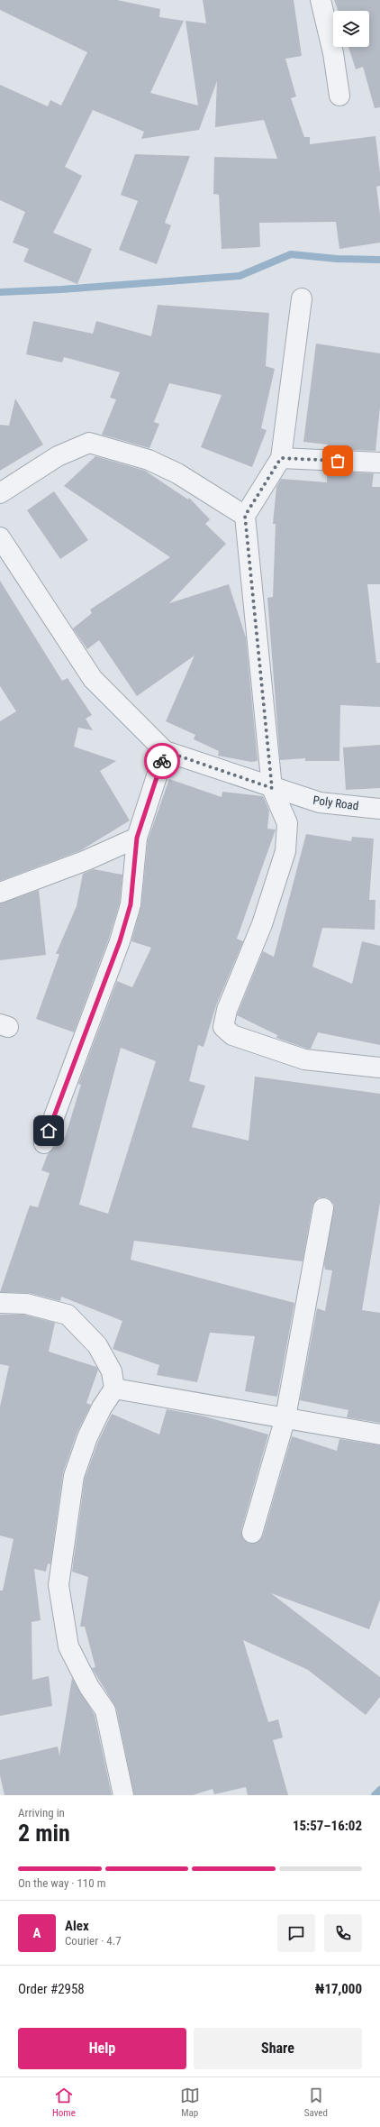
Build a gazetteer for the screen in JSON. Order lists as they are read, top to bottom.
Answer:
{
  "streets": {
    "street": ["Poly Road"]
  },
  "page": {
    "heading": ["2 min", "Arriving in", "15:57–16:02"],
    "panel": [
      "Alex",
      "Courier · 4.7",
      "Order #2958",
      "₦17,000"
    ],
    "bar": "On the way · 110 m",
    "round": "A",
    "buttons": ["Help", "Share"],
    "tabs": ["Home", "Map", "Saved"]
  }
}
